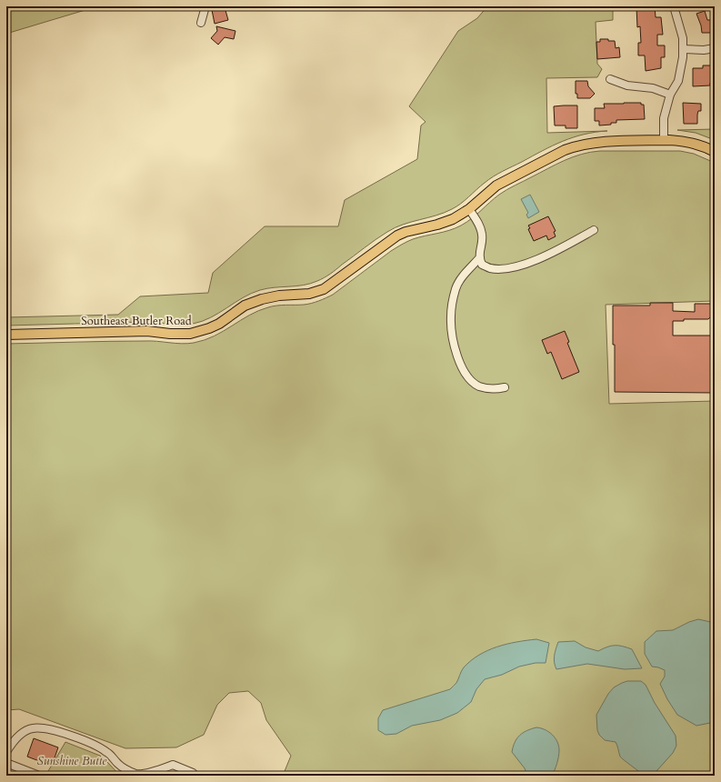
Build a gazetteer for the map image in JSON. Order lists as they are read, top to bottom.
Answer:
{
  "streets": {
    "main road": ["Southeast Butler Road"]
  },
  "parks": ["Sunshine Butte"]
}
